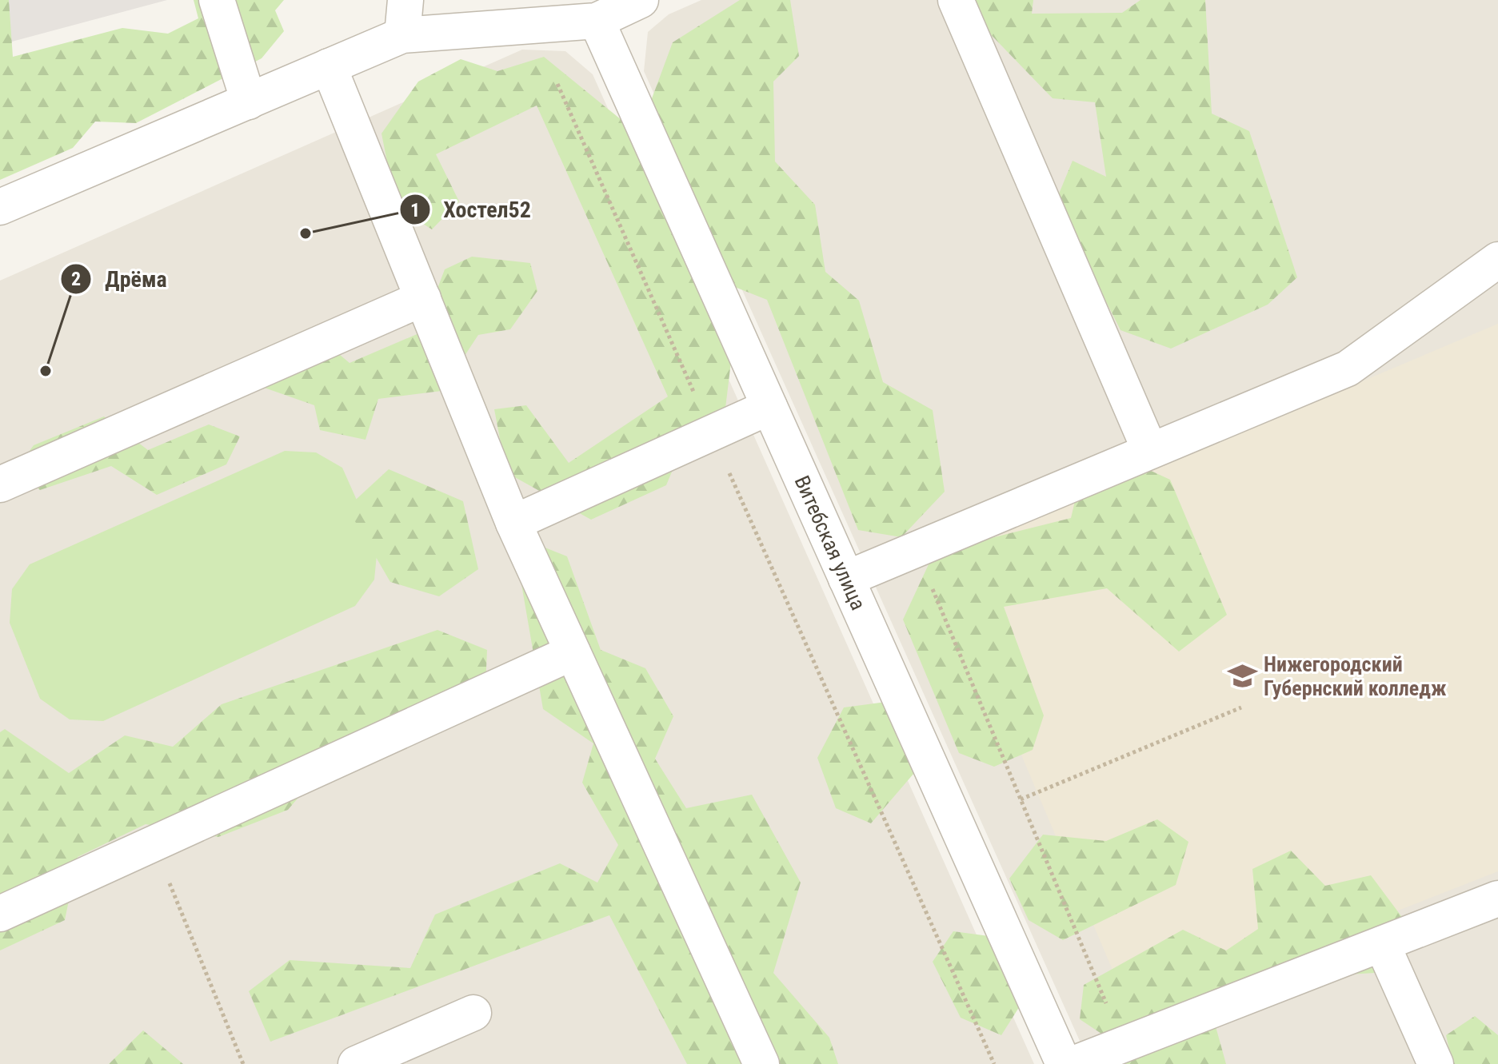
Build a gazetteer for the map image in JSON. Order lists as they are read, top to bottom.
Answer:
{
  "streets": {
    "street": ["Витебская улица"]
  },
  "places": {
    "other": ["Хостел52", "Дрёма"],
    "school or university": ["Нижегородский Губернский колледж"]
  }
}
